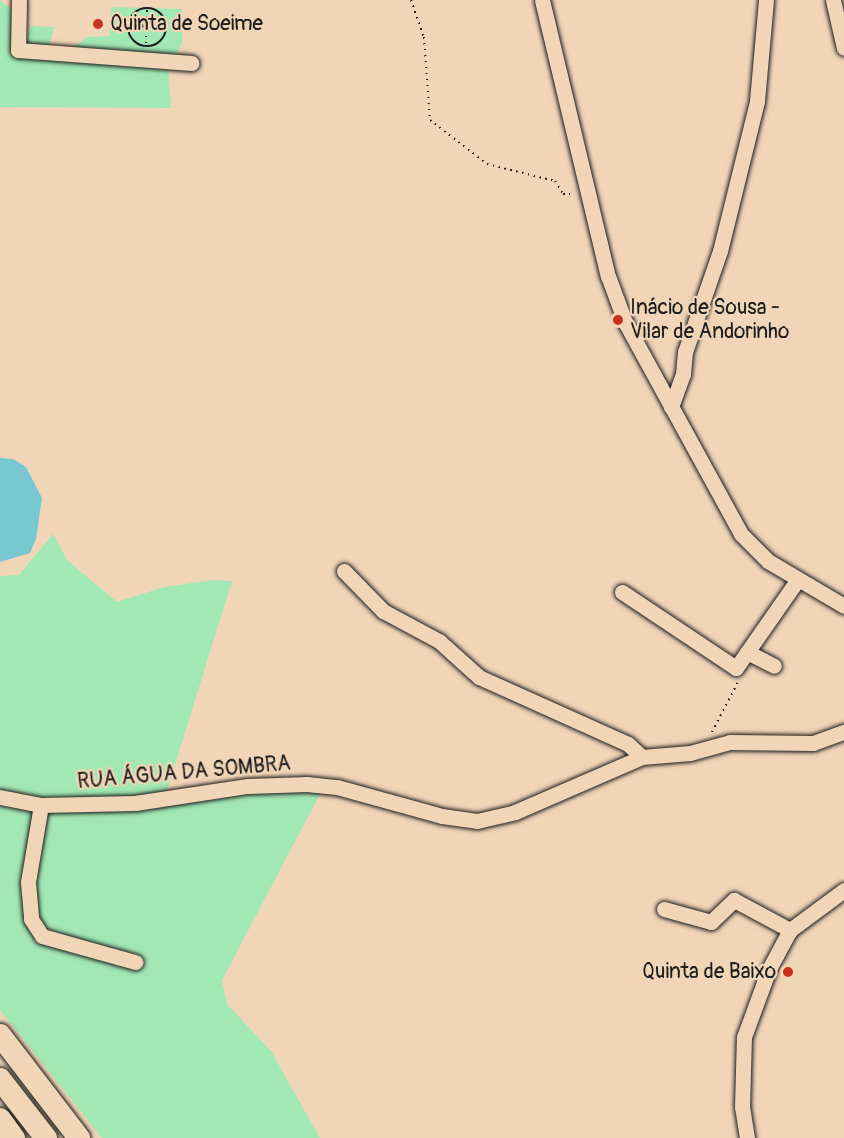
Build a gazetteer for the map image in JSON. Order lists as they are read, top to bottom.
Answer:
{
  "streets": {
    "street": ["RUA ÁGUA DA SOMBRA"]
  },
  "places": ["Quinta de Soeime", "Inácio de Sousa - Vilar de Andorinho", "Quinta de Baixo"]
}
